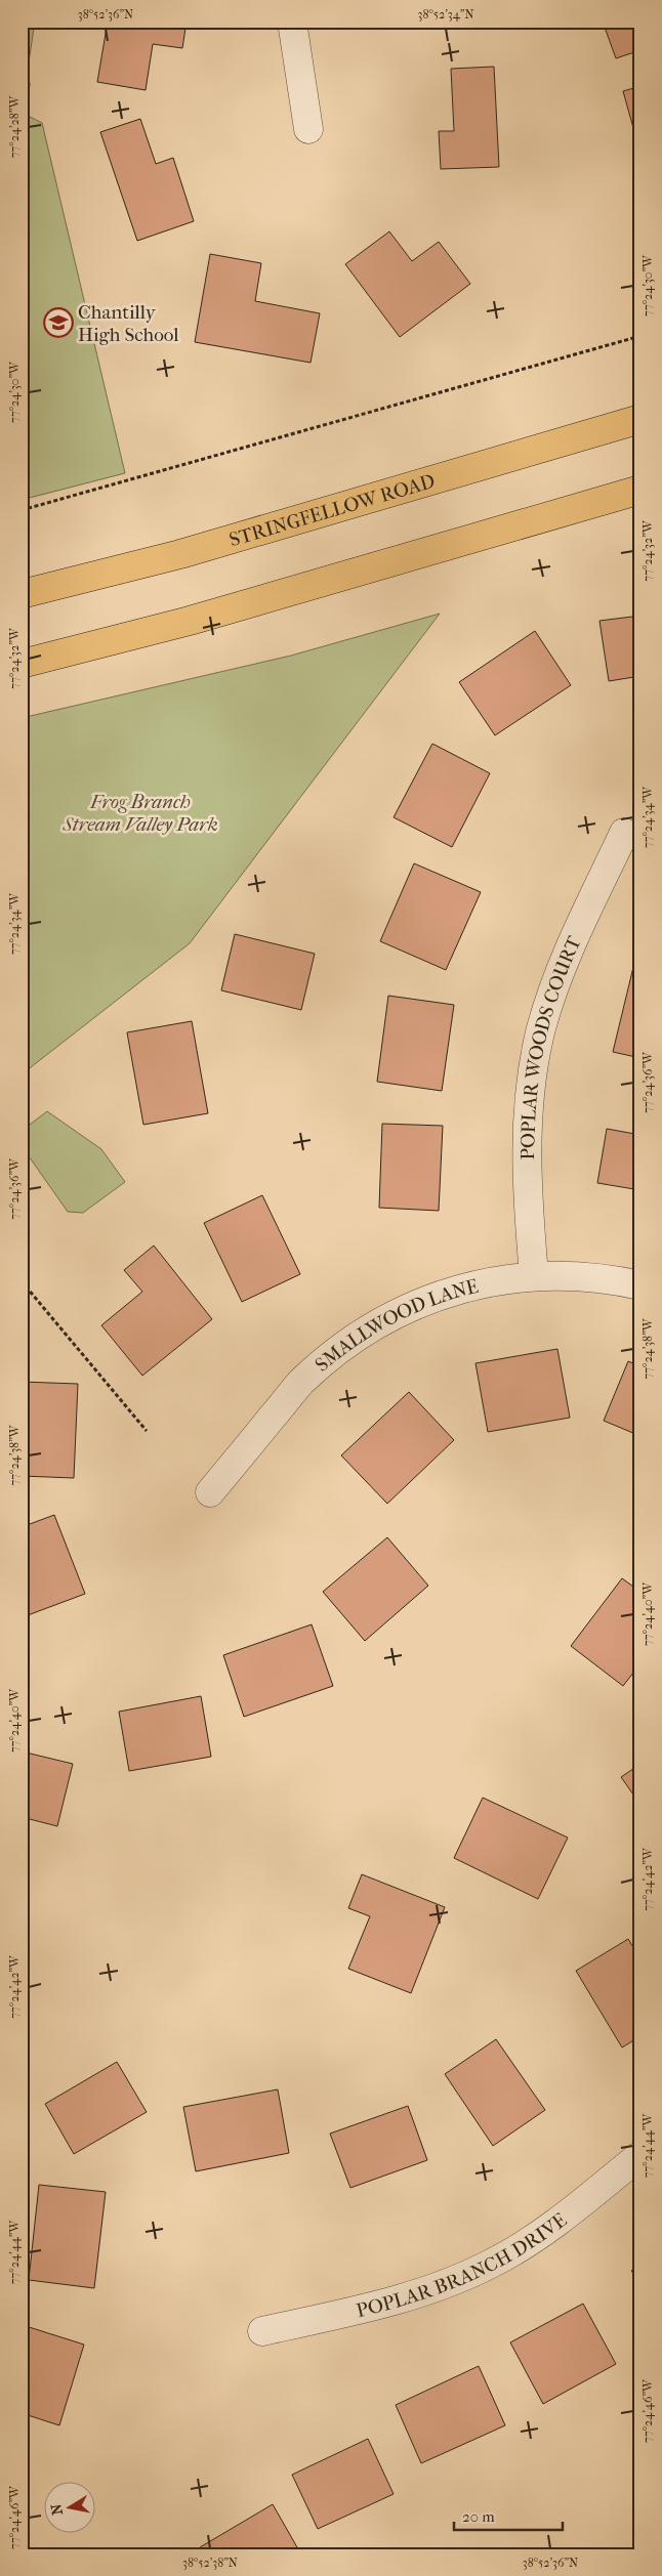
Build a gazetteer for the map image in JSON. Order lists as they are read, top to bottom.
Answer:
{
  "streets": {
    "main road": ["STRINGFELLOW ROAD"],
    "street": ["POPLAR WOODS COURT", "SMALLWOOD LANE", "POPLAR BRANCH DRIVE"]
  },
  "crossings": [
    ["POPLAR WOODS COURT", "SMALLWOOD LANE"]
  ],
  "parks": ["Frog Branch Stream Valley Park"],
  "places": {
    "school or university": ["Chantilly High School"]
  },
  "scale_bar": "20 m",
  "north": "left",
  "coordinates": [
    "38°52'36\"N",
    "38°52'34\"N",
    "77°24'28\"W",
    "77°24'30\"W",
    "77°24'32\"W",
    "77°24'34\"W",
    "77°24'36\"W",
    "77°24'38\"W",
    "77°24'40\"W",
    "77°24'42\"W",
    "77°24'44\"W",
    "77°24'46\"W",
    "38°52'38\"N"
  ]
}
